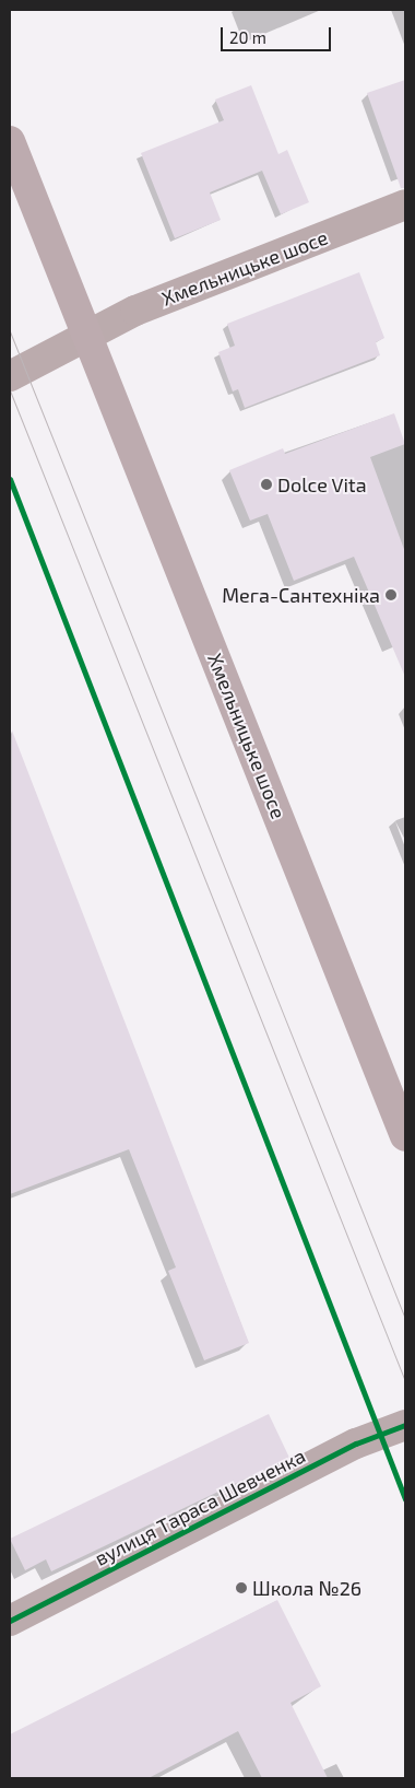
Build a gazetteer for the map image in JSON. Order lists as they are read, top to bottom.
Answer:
{
  "streets": {
    "main road": ["Хмельницьке шосе"],
    "street": ["вулиця Тараса Шевченка"]
  },
  "places": ["Dolce Vita", "Мега-Сантехніка", "Школа №26"],
  "scale_bar": "20 m"
}
